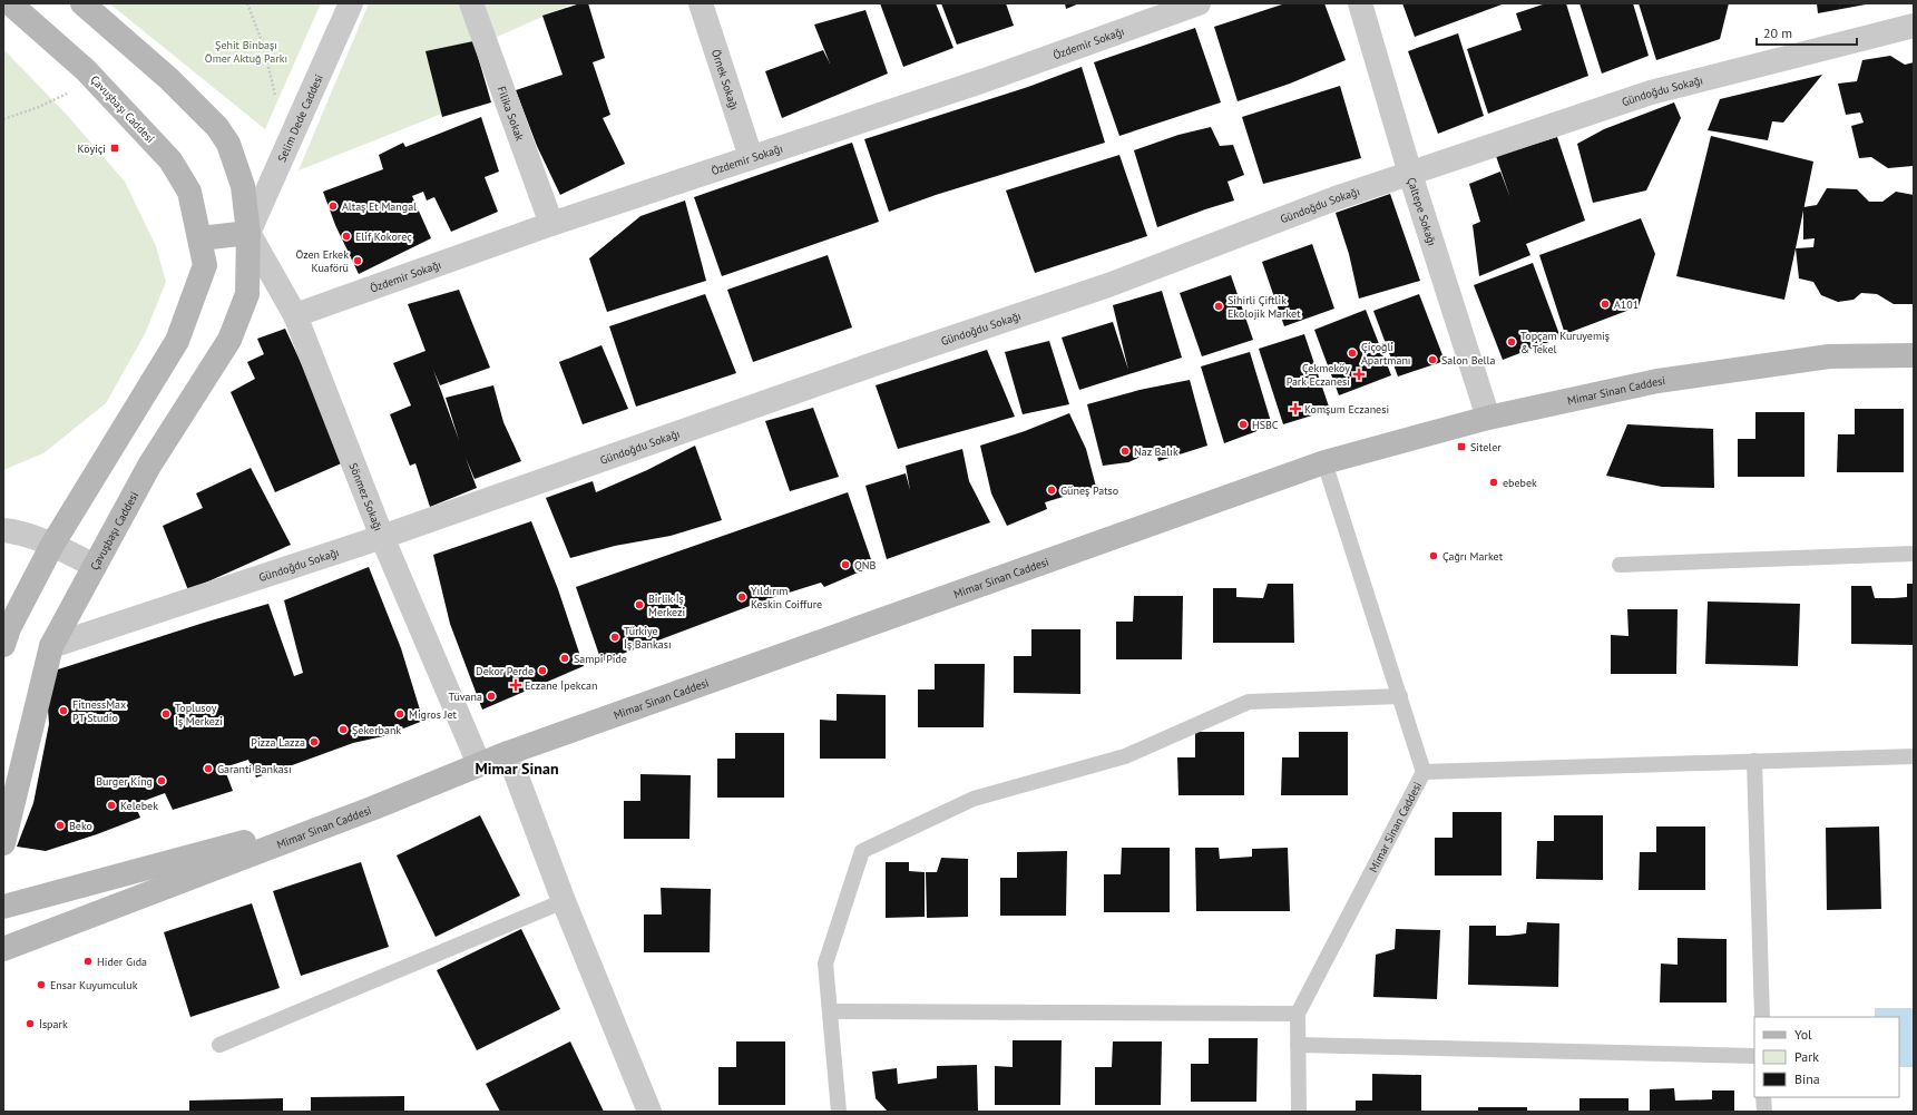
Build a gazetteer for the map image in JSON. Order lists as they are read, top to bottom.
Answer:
{
  "streets": {
    "main road": ["Çavuşbaşı Caddesi", "Mimar Sinan Caddesi"],
    "street": [
      "Özdemir Sokağı",
      "Örnek Sokağı",
      "Gündoğdu Sokağı",
      "Filika Sokak",
      "Selim Dede Caddesi",
      "Çaltepe Sokağı",
      "Sönmez Sokağı"
    ]
  },
  "crossings": [
    ["Özdemir Sokağı", "Örnek Sokağı"],
    ["Özdemir Sokağı", "Filika Sokak"],
    ["Özdemir Sokağı", "Sönmez Sokağı"],
    ["Gündoğdu Sokağı", "Çavuşbaşı Caddesi"],
    ["Gündoğdu Sokağı", "Çaltepe Sokağı"],
    ["Gündoğdu Sokağı", "Sönmez Sokağı"],
    ["Çavuşbaşı Caddesi", "Selim Dede Caddesi"],
    ["Çavuşbaşı Caddesi", "Sönmez Sokağı"],
    ["Selim Dede Caddesi", "Sönmez Sokağı"],
    ["Çaltepe Sokağı", "Mimar Sinan Caddesi"],
    ["Mimar Sinan Caddesi", "Sönmez Sokağı"]
  ],
  "districts": ["Mimar Sinan"],
  "parks": ["Şehit Binbaşı Ömer Aktuğ Parkı"],
  "places": {
    "transit": ["Köyiçi", "Siteler"],
    "other": [
      "Altaş Et Mangal",
      "Elif Kokoreç",
      "Özen Erkek Kuaförü",
      "A101",
      "Sihirli Çiftlik Ekolojik Market",
      "Topçam Kuruyemiş & Tekel",
      "Çiçoğli Apartmanı",
      "Salon Bella",
      "HSBC",
      "Naz Balık",
      "ebebek",
      "Güneş Patso",
      "Çağrı Market",
      "QNB",
      "Yıldırım Keskin Coiffure",
      "Birlik İş Merkezi",
      "Türkiye İş Bankası",
      "Sampi Pide",
      "Dekor Perde",
      "Tüvana",
      "FitnessMax PT Studio",
      "Toplusoy İş Merkezi",
      "Migros Jet",
      "Şekerbank",
      "Pizza Lazza",
      "Garanti Bankası",
      "Burger King",
      "Kelebek",
      "Beko",
      "Hider Gıda",
      "Ensar Kuyumculuk",
      "İspark"
    ],
    "health": ["Çekmeköy Park Eczanesi", "Komşum Eczanesi", "Eczane İpekcan"]
  },
  "legend": ["Yol", "Park", "Bina"],
  "scale_bar": "20 m"
}
